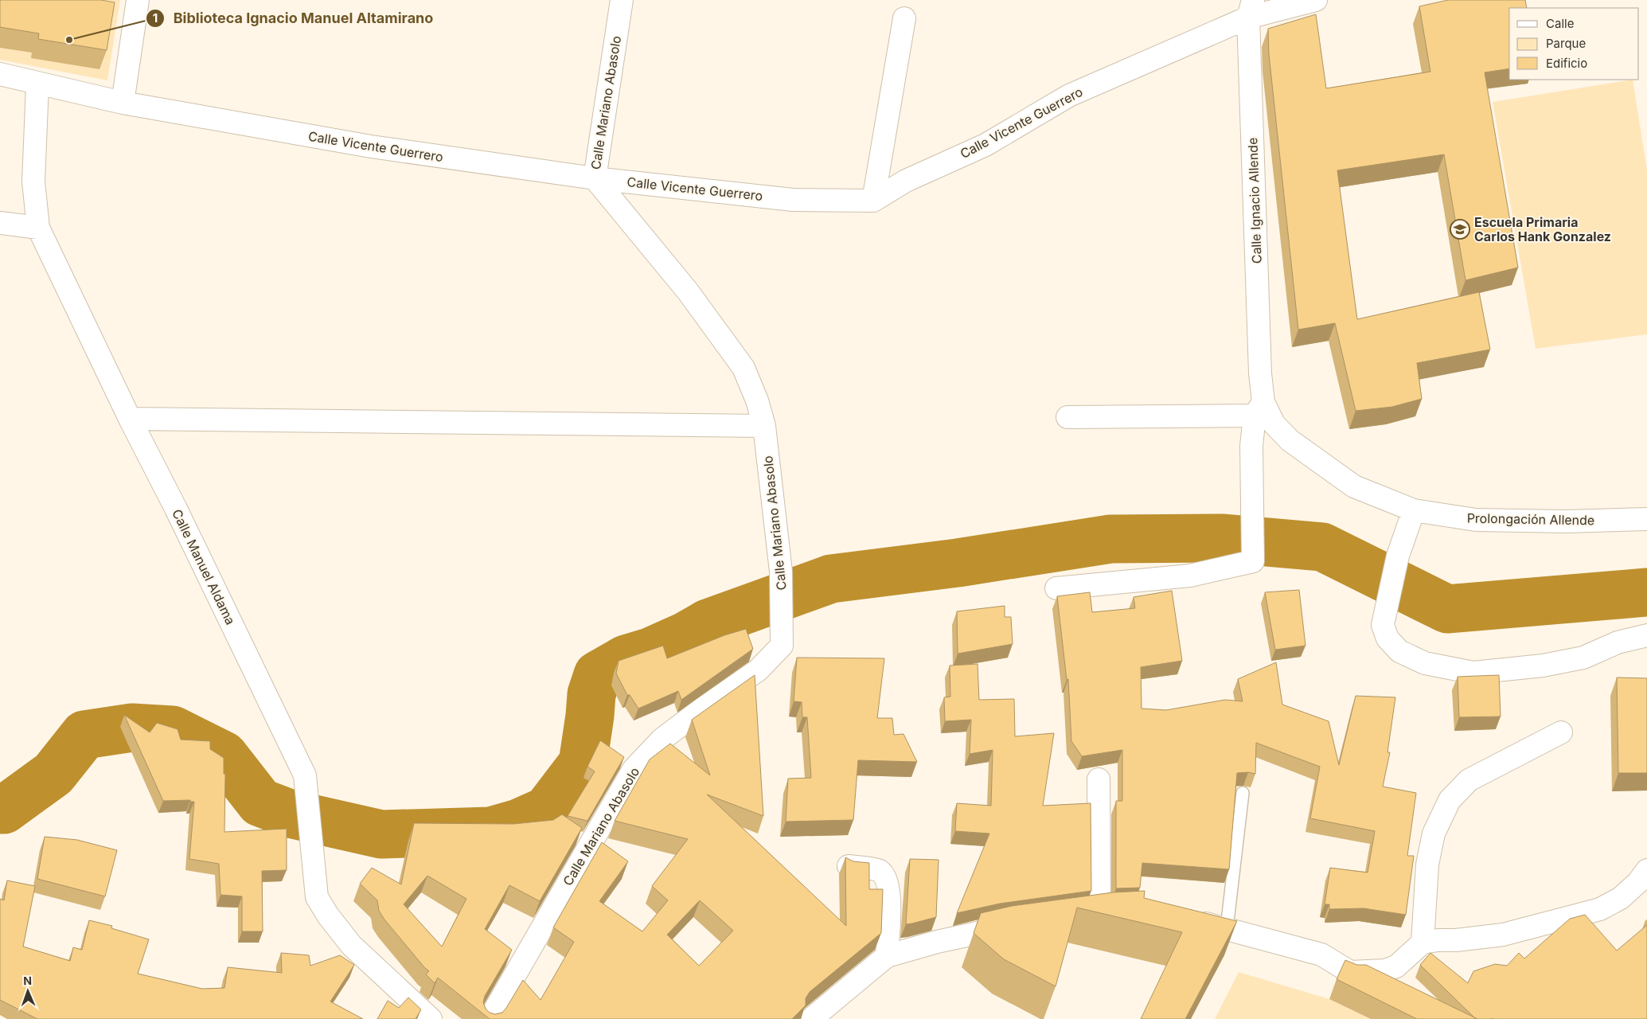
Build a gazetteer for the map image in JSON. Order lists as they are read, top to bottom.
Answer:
{
  "streets": {
    "street": [
      "Calle Mariano Abasolo",
      "Calle Vicente Guerrero",
      "Calle Ignacio Allende",
      "Prolongación Allende",
      "Calle Manuel Aldama"
    ]
  },
  "crossings": [
    ["Calle Mariano Abasolo", "Calle Vicente Guerrero"],
    ["Calle Vicente Guerrero", "Calle Ignacio Allende"],
    ["Calle Vicente Guerrero", "Calle Manuel Aldama"],
    ["Calle Ignacio Allende", "Prolongación Allende"]
  ],
  "places": {
    "other": ["Biblioteca Ignacio Manuel Altamirano"],
    "school or university": ["Escuela Primaria Carlos Hank Gonzalez"]
  },
  "legend": ["Calle", "Parque", "Edificio"],
  "north": "top"
}
